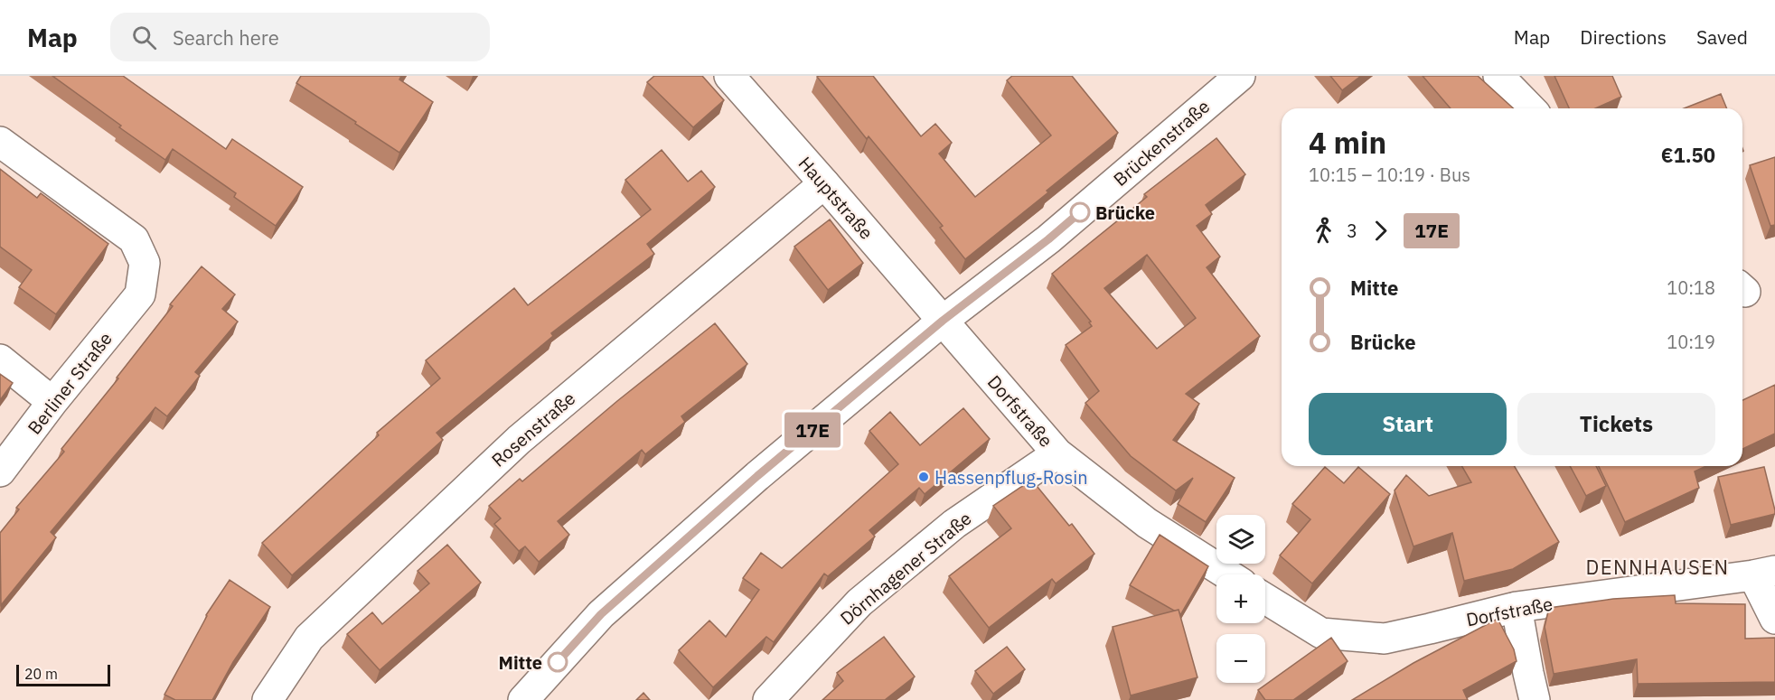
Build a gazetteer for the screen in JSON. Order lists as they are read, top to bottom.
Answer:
{
  "streets": {
    "street": [
      "Brückenstraße",
      "Hauptstraße",
      "Berliner Straße",
      "Dorfstraße",
      "Rosenstraße",
      "Dörnhagener Straße"
    ]
  },
  "crossings": [
    ["Brückenstraße", "Hauptstraße"],
    ["Brückenstraße", "Dorfstraße"],
    ["Hauptstraße", "Dorfstraße"],
    ["Hauptstraße", "Rosenstraße"],
    ["Dorfstraße", "Dörnhagener Straße"]
  ],
  "districts": ["DENNHAUSEN"],
  "places": ["Brücke", "Hassenpflug-Rosin", "Mitte"],
  "lines": ["bus line 17E"],
  "scale_bar": "20 m",
  "page": {
    "header": "Map",
    "search": "Search here",
    "nav": ["Map", "Directions", "Saved"],
    "on_map": "17E",
    "heading": ["4 min", "10:15 – 10:19 · Bus", "€1.50"],
    "legs": ["3", "17E"],
    "list": [
      {
        "name": "Mitte",
        "value": "10:18"
      },
      {
        "name": "Brücke",
        "value": "10:19"
      }
    ],
    "buttons": ["Start", "Tickets"],
    "map_buttons": ["+", "−"],
    "scale": "20 m"
  }
}
